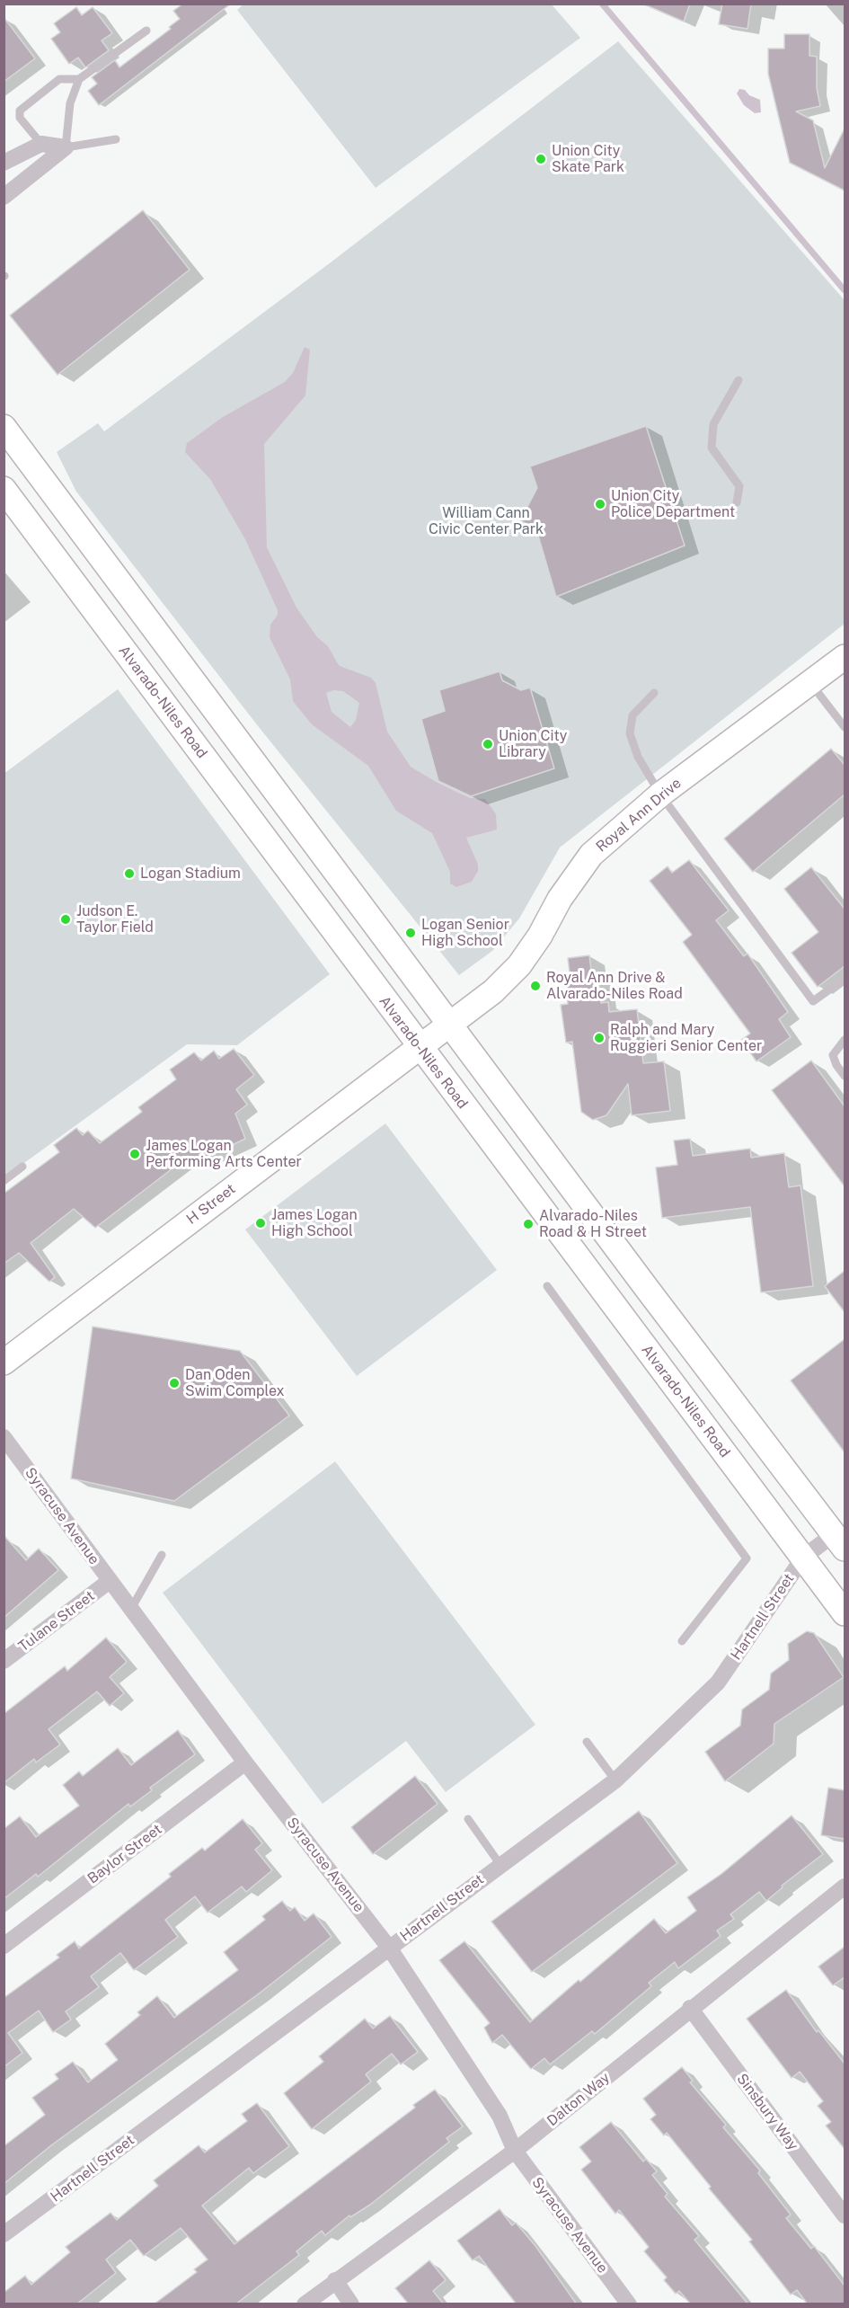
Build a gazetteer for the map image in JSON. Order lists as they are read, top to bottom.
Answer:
{
  "streets": {
    "main road": ["Alvarado-Niles Road", "Royal Ann Drive", "H Street"],
    "street": [
      "Syracuse Avenue",
      "Hartnell Street",
      "Tulane Street",
      "Baylor Street",
      "Dalton Way",
      "Sinsbury Way"
    ]
  },
  "crossings": [
    ["Alvarado-Niles Road", "Royal Ann Drive"],
    ["Alvarado-Niles Road", "H Street"],
    ["Alvarado-Niles Road", "Hartnell Street"],
    ["Royal Ann Drive", "H Street"],
    ["Syracuse Avenue", "Hartnell Street"],
    ["Syracuse Avenue", "Tulane Street"],
    ["Syracuse Avenue", "Baylor Street"],
    ["Syracuse Avenue", "Dalton Way"],
    ["Dalton Way", "Sinsbury Way"]
  ],
  "parks": ["William Cann Civic Center Park"],
  "places": [
    "Union City Skate Park",
    "Union City Police Department",
    "Union City Library",
    "Logan Stadium",
    "Judson E. Taylor Field",
    "Logan Senior High School",
    "Royal Ann Drive & Alvarado-Niles Road",
    "Ralph and Mary Ruggieri Senior Center",
    "James Logan Performing Arts Center",
    "James Logan High School",
    "Alvarado-Niles Road & H Street",
    "Dan Oden Swim Complex"
  ]
}
